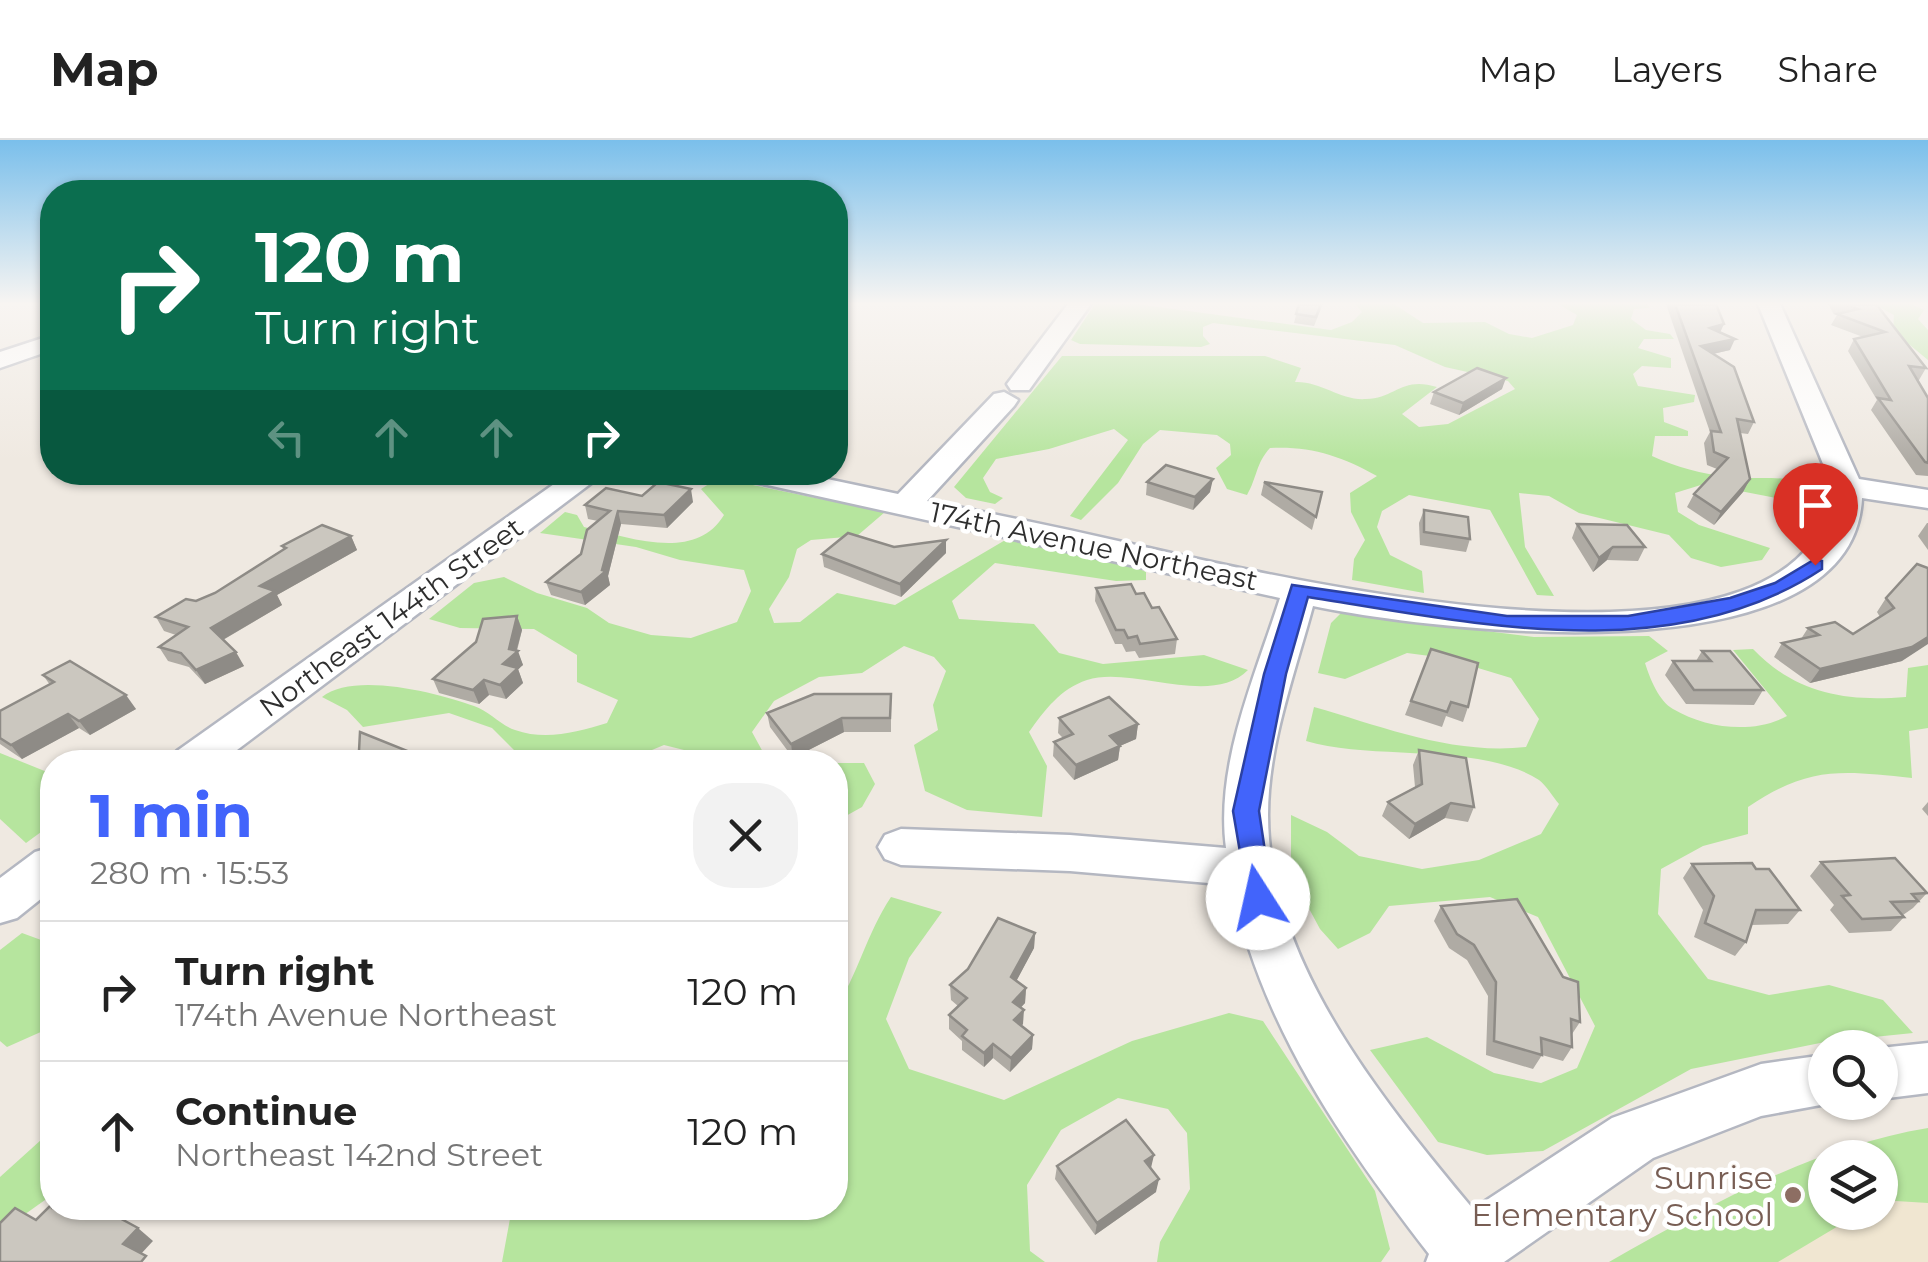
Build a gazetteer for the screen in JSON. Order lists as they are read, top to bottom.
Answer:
{
  "streets": {
    "street": ["174th Avenue Northeast", "Northeast 144th Street"]
  },
  "places": ["Sunrise Elementary School"],
  "page": {
    "header": "Map",
    "nav": ["Map", "Layers", "Share"],
    "turn": ["120 m", "Turn right"],
    "heading": ["1 min", "280 m · 15:53"],
    "list": [
      {
        "name": "Turn right",
        "note": "174th Avenue Northeast",
        "value": "120 m"
      },
      {
        "name": "Continue",
        "note": "Northeast 142nd Street",
        "value": "120 m"
      }
    ]
  }
}
